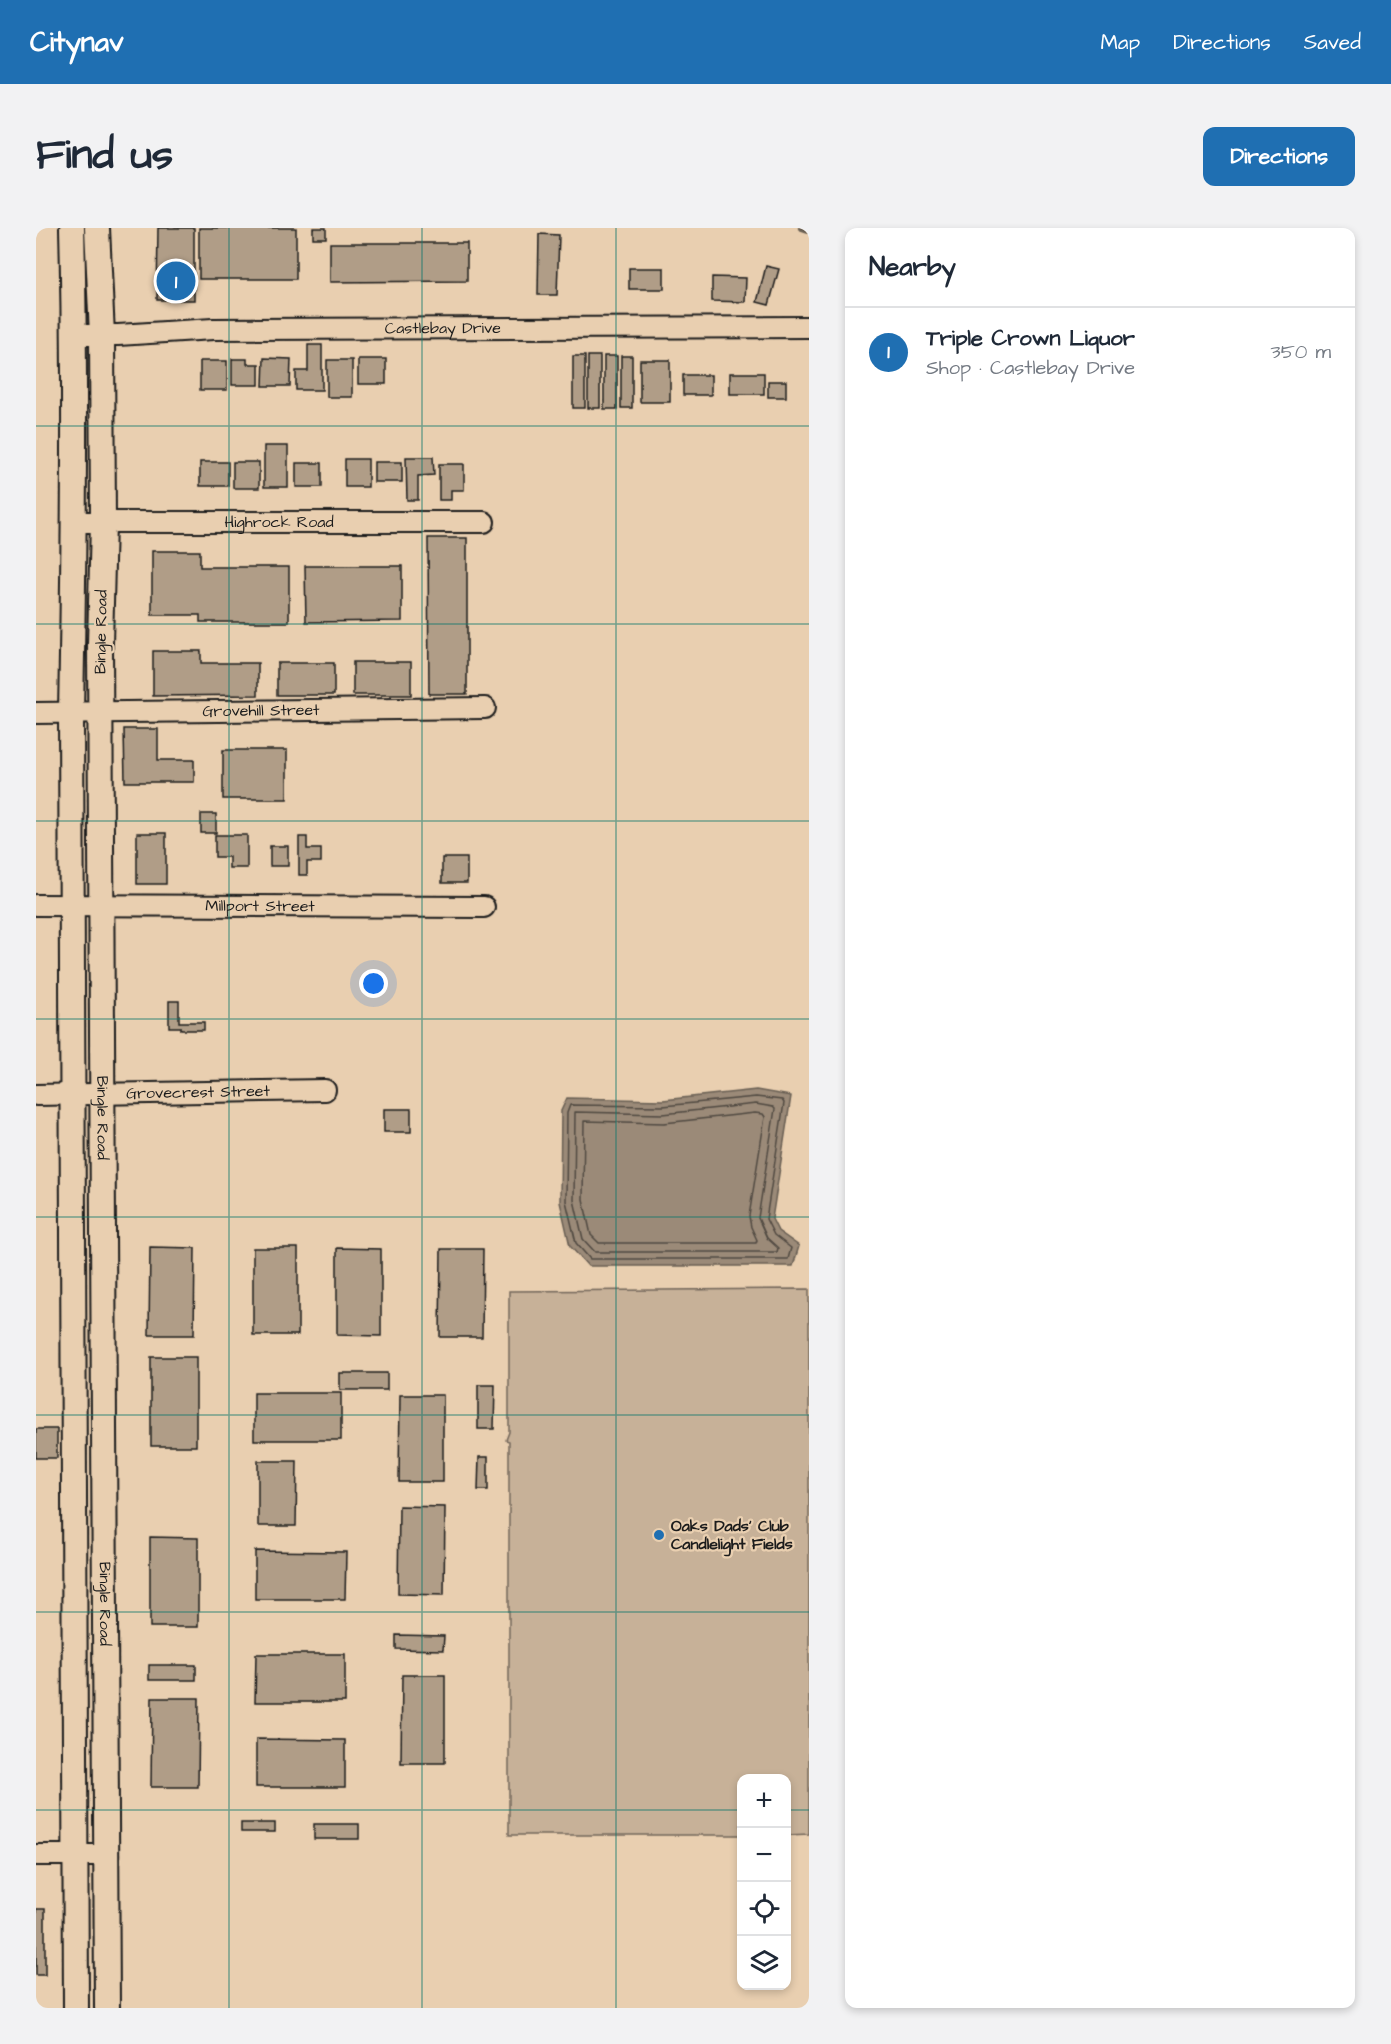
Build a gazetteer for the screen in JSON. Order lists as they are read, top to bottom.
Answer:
{
  "streets": {
    "main road": ["Bingle Road"],
    "street": [
      "Castlebay Drive",
      "Highrock Road",
      "Grovehill Street",
      "Millport Street",
      "Grovecrest Street"
    ]
  },
  "crossings": [
    ["Castlebay Drive", "Bingle Road"],
    ["Highrock Road", "Bingle Road"],
    ["Bingle Road", "Grovehill Street"],
    ["Bingle Road", "Millport Street"],
    ["Bingle Road", "Grovecrest Street"]
  ],
  "places": ["Oaks Dads' Club Candlelight Fields"],
  "page": {
    "header": "Citynav",
    "nav": ["Map", "Directions", "Saved"],
    "title": "Find us",
    "buttons": "Directions",
    "heading": "Nearby",
    "pins": "1",
    "list": [
      {
        "mark": "1",
        "name": "Triple Crown Liquor",
        "note": "Shop · Castlebay Drive",
        "value": "350 m"
      }
    ],
    "map_buttons": ["+", "−"]
  }
}
